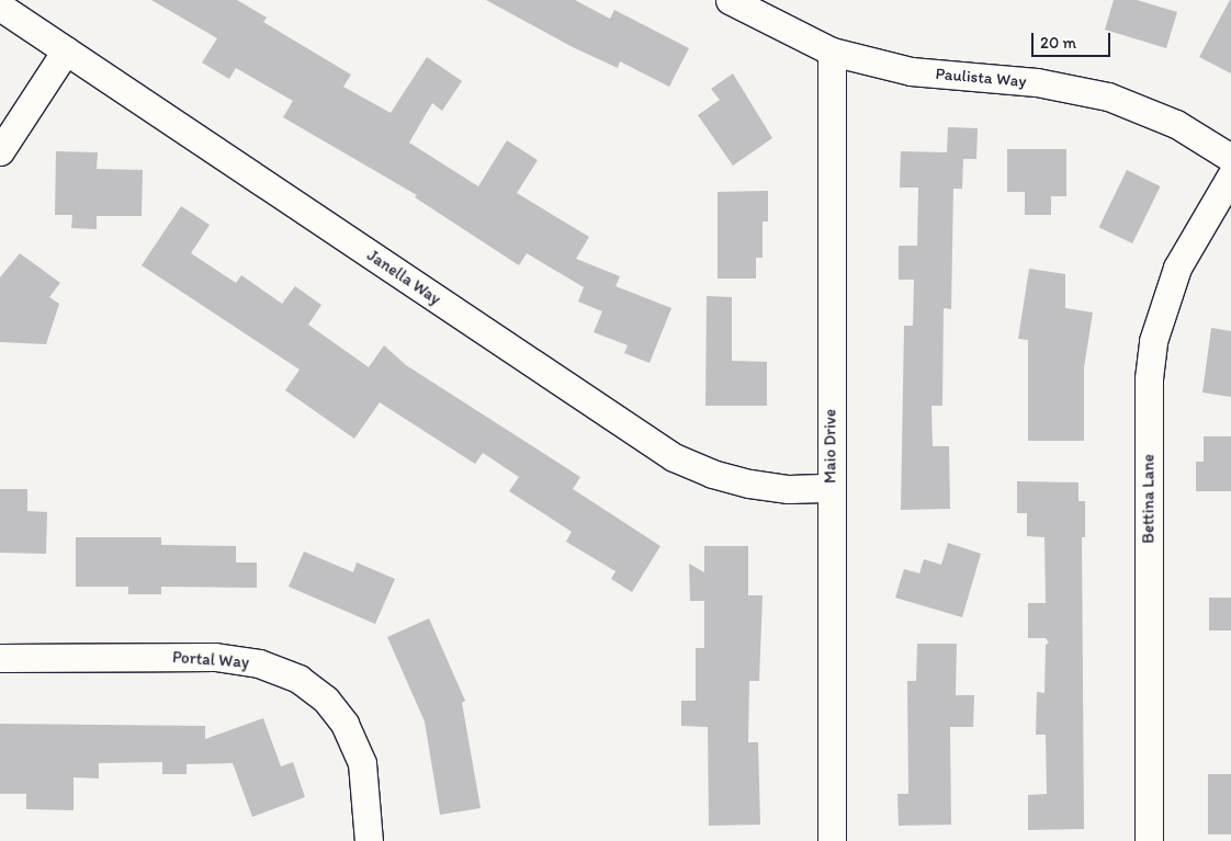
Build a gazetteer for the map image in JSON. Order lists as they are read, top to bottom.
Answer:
{
  "streets": {
    "street": [
      "Paulista Way",
      "Janella Way",
      "Maio Drive",
      "Bettina Lane",
      "Portal Way"
    ]
  },
  "crossings": [
    ["Paulista Way", "Maio Drive"],
    ["Janella Way", "Maio Drive"]
  ],
  "scale_bar": "20 m"
}
